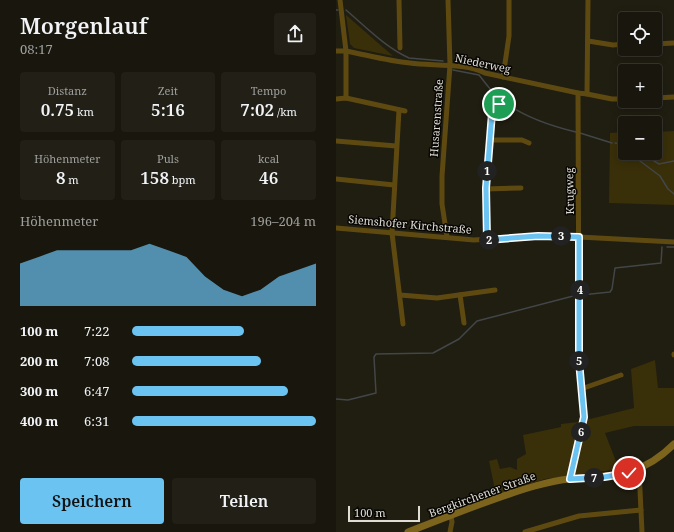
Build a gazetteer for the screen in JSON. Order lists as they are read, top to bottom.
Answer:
{
  "streets": {
    "street": [
      "Niederweg",
      "Husarenstraße",
      "Krugweg",
      "Siemshofer Kirchstraße",
      "Bergkirchener Straße"
    ]
  },
  "crossings": [
    ["Niederweg", "Husarenstraße"],
    ["Niederweg", "Krugweg"],
    ["Husarenstraße", "Siemshofer Kirchstraße"],
    ["Krugweg", "Siemshofer Kirchstraße"],
    ["Krugweg", "Bergkirchener Straße"]
  ],
  "scale_bar": "100 m",
  "page": {
    "heading": ["Morgenlauf", "08:17"],
    "map_buttons": ["+", "−"],
    "stats": [
      ["Distanz", "0.75 km"],
      ["Zeit", "5:16"],
      ["Tempo", "7:02 /km"],
      ["Höhenmeter", "8 m"],
      ["Puls", "158 bpm"],
      ["kcal", "46"]
    ],
    "pins": [
      "1",
      "3",
      "2",
      "4",
      "5",
      "6",
      "7"
    ],
    "chart": ["Höhenmeter", "196–204 m"],
    "list": [
      {
        "name": "100 m",
        "note": "7:22"
      },
      {
        "name": "200 m",
        "note": "7:08"
      },
      {
        "name": "300 m",
        "note": "6:47"
      },
      {
        "name": "400 m",
        "note": "6:31"
      }
    ],
    "buttons": ["Speichern", "Teilen"],
    "scale": "100 m"
  }
}
